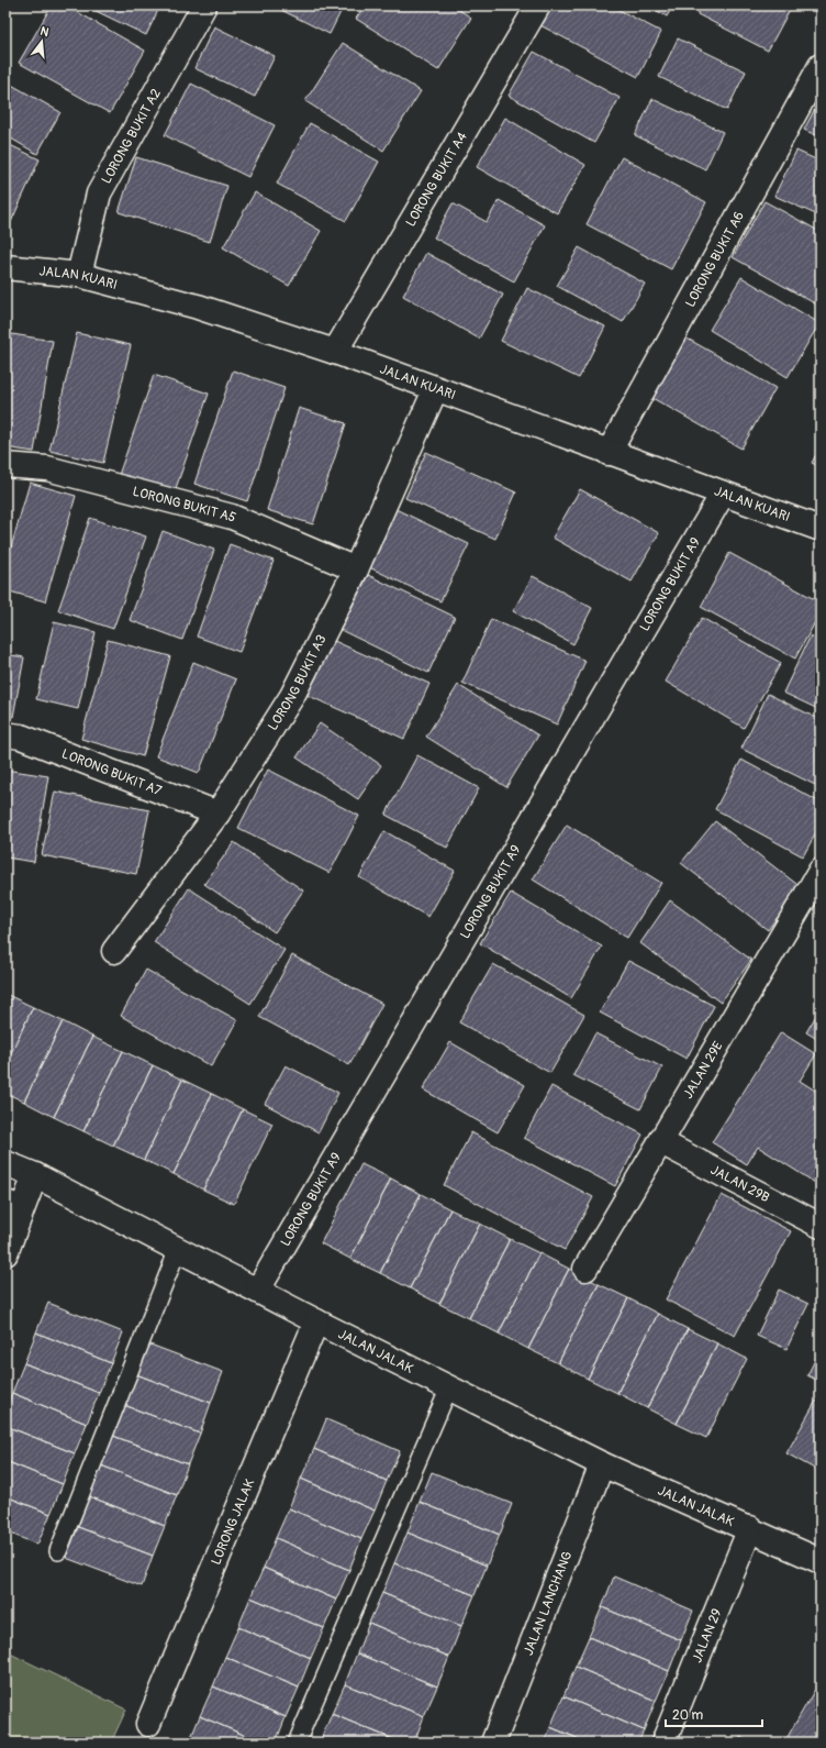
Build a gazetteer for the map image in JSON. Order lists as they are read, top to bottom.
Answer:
{
  "streets": {
    "street": [
      "LORONG BUKIT A2",
      "LORONG BUKIT A4",
      "LORONG BUKIT A6",
      "JALAN KUARI",
      "LORONG BUKIT A5",
      "LORONG BUKIT A9",
      "LORONG BUKIT A3",
      "LORONG BUKIT A7",
      "JALAN 29E",
      "JALAN 29B",
      "JALAN JALAK",
      "LORONG JALAK",
      "JALAN LANCHANG",
      "JALAN 29"
    ]
  },
  "crossings": [
    ["LORONG BUKIT A2", "JALAN KUARI"],
    ["LORONG BUKIT A4", "JALAN KUARI"],
    ["LORONG BUKIT A6", "JALAN KUARI"],
    ["JALAN KUARI", "LORONG BUKIT A9"],
    ["JALAN KUARI", "LORONG BUKIT A3"],
    ["LORONG BUKIT A5", "LORONG BUKIT A3"],
    ["LORONG BUKIT A9", "JALAN JALAK"],
    ["LORONG BUKIT A3", "LORONG BUKIT A7"],
    ["JALAN 29E", "JALAN 29B"],
    ["JALAN JALAK", "LORONG JALAK"],
    ["JALAN JALAK", "JALAN LANCHANG"],
    ["JALAN JALAK", "JALAN 29"]
  ],
  "scale_bar": "20 m",
  "north": "top"
}
